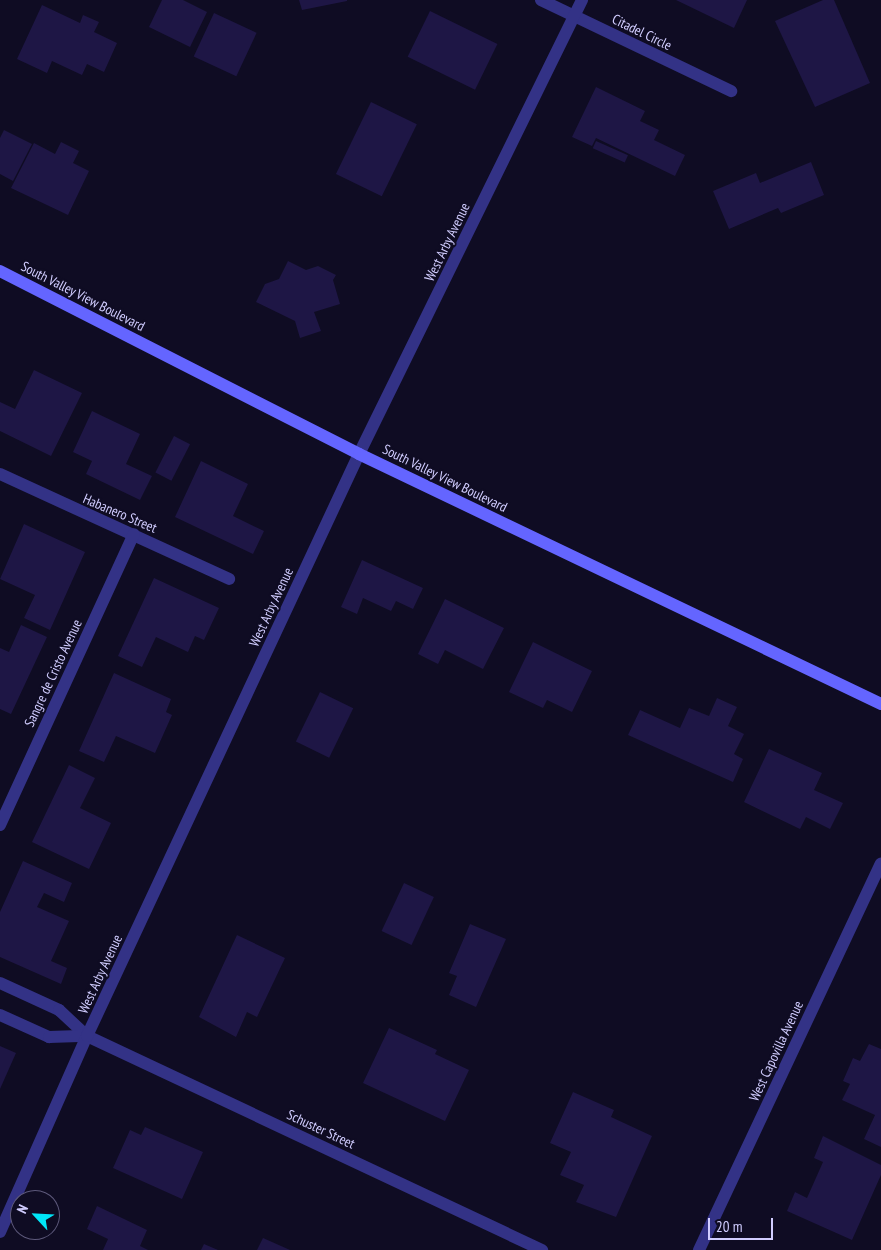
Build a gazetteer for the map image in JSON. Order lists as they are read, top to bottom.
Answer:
{
  "streets": {
    "main road": ["South Valley View Boulevard"],
    "street": [
      "Citadel Circle",
      "West Arby Avenue",
      "Habanero Street",
      "Sangre de Cristo Avenue",
      "West Capovilla Avenue",
      "Schuster Street"
    ]
  },
  "crossings": [
    ["Citadel Circle", "West Arby Avenue"],
    ["West Arby Avenue", "South Valley View Boulevard"],
    ["West Arby Avenue", "Schuster Street"],
    ["Habanero Street", "Sangre de Cristo Avenue"]
  ],
  "scale_bar": "20 m",
  "north": "top left"
}
